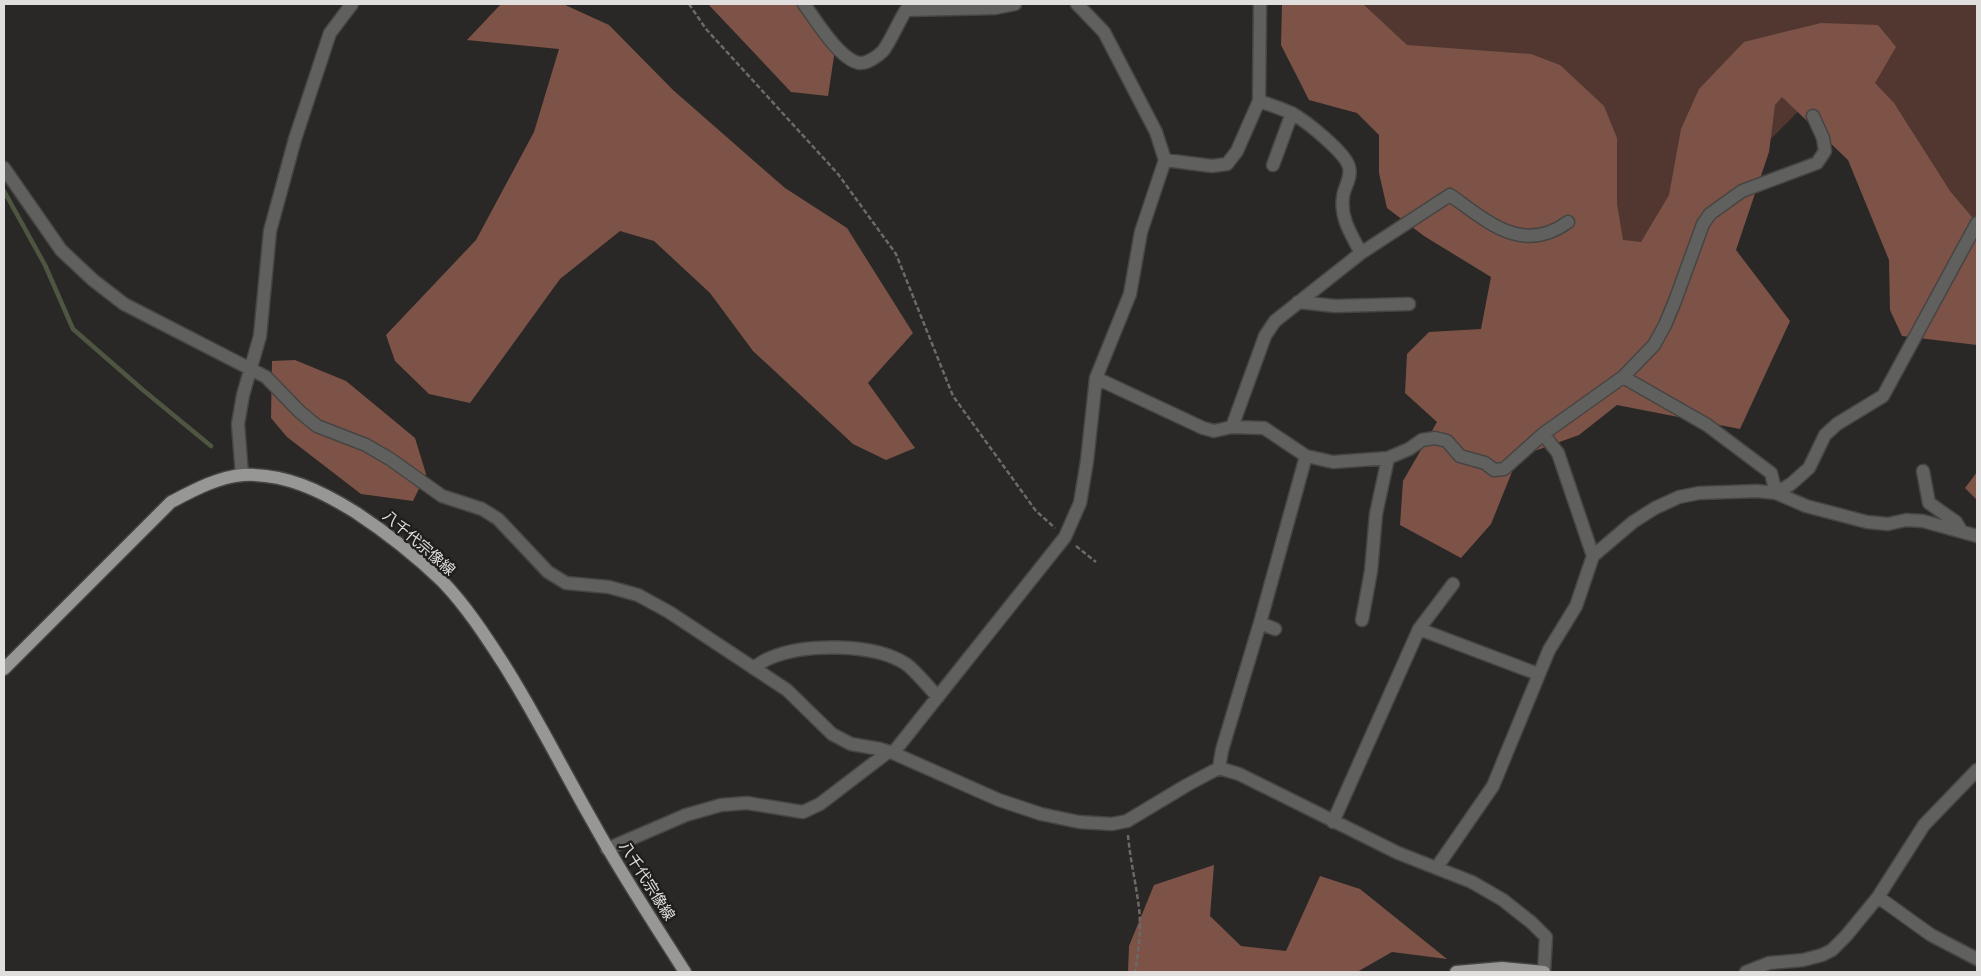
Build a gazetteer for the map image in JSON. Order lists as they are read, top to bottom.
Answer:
{
  "streets": {
    "main road": ["八千代宗像線"]
  }
}
